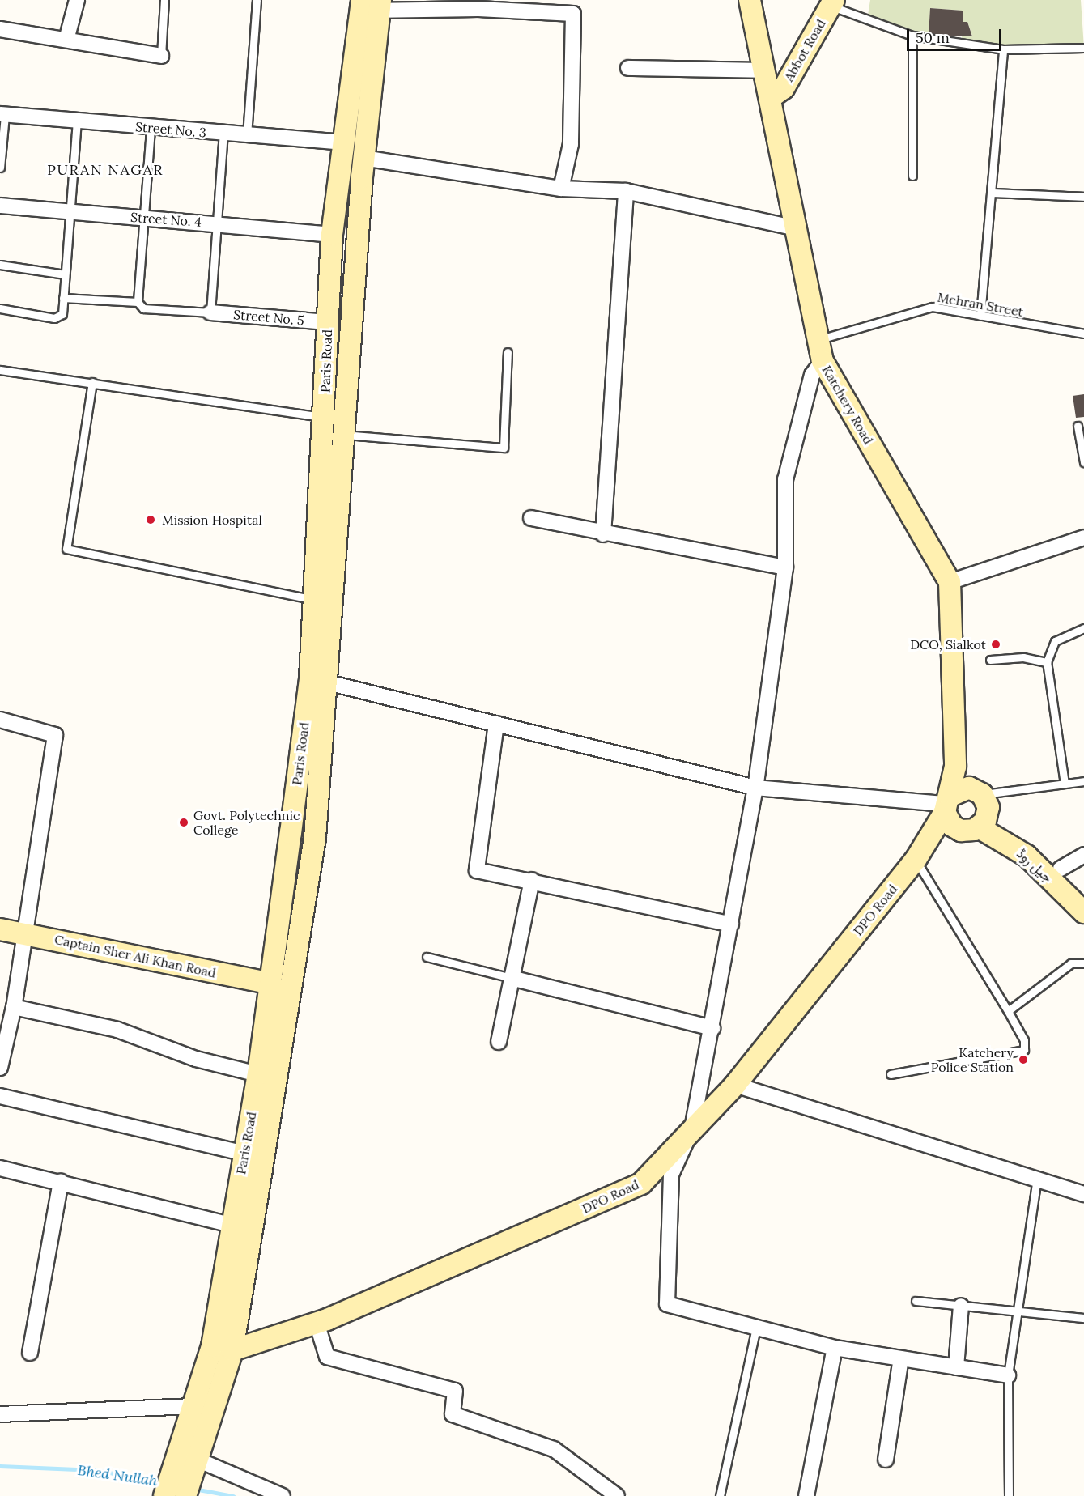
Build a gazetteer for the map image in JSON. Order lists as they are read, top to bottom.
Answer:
{
  "streets": {
    "main road": [
      "Abbot Road",
      "Paris Road",
      "Katchery Road",
      "جیل روڈ",
      "DPO Road",
      "Captain Sher Ali Khan Road"
    ],
    "street": ["Street No. 3", "Street No. 4", "Street No. 5"],
    "lane": ["Mehran Street"]
  },
  "crossings": [
    ["Abbot Road", "Katchery Road"],
    ["Street No. 3", "Paris Road"],
    ["Street No. 4", "Paris Road"],
    ["Mehran Street", "Katchery Road"],
    ["Street No. 5", "Paris Road"],
    ["Paris Road", "DPO Road"],
    ["Paris Road", "Captain Sher Ali Khan Road"],
    ["Katchery Road", "DPO Road"]
  ],
  "districts": ["PURAN NAGAR"],
  "water": ["Bhed Nullah"],
  "places": [
    "Mission Hospital",
    "DCO, Sialkot",
    "Govt. Polytechnic College",
    "Katchery Police Station"
  ],
  "scale_bar": "50 m"
}
